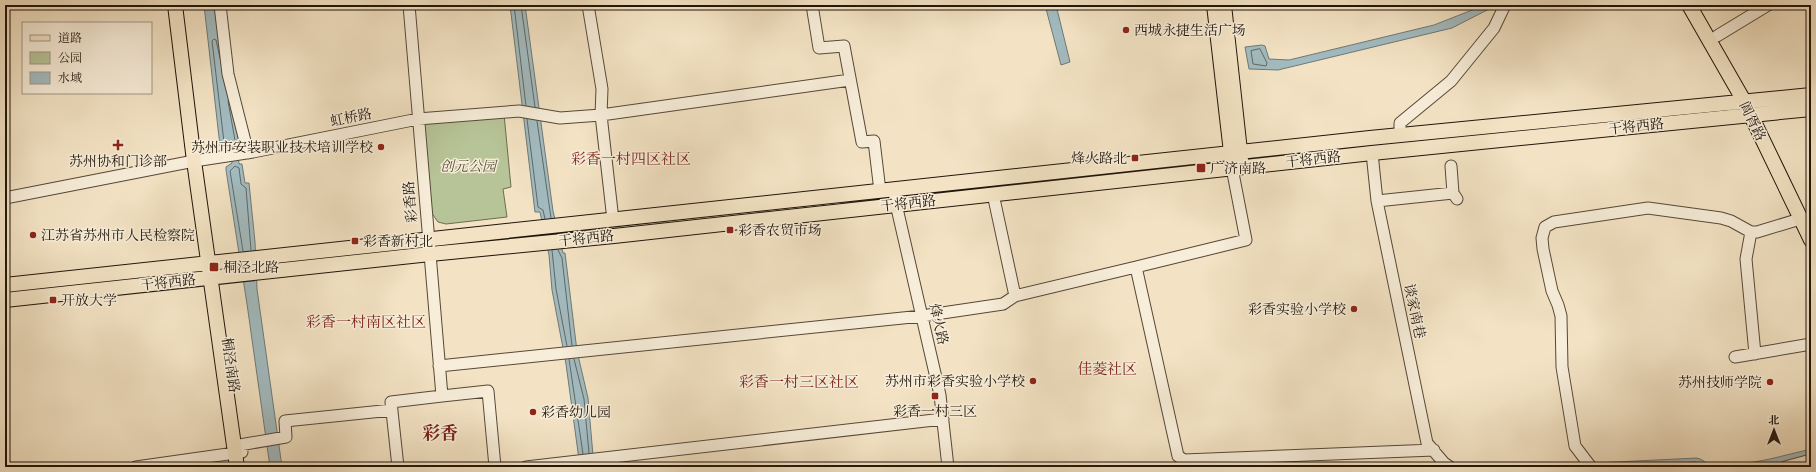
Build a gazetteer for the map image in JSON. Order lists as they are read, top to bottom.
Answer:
{
  "streets": {
    "main road": ["阊胥路", "干将西路", "桐泾南路"],
    "street": [
      "虹桥路",
      "彩香路",
      "谈家南巷",
      "烽火路"
    ]
  },
  "crossings": [
    ["虹桥路", "彩香路"],
    ["虹桥路", "烽火路"],
    ["阊胥路", "干将西路"],
    ["干将西路", "彩香路"],
    ["干将西路", "谈家南巷"],
    ["干将西路", "烽火路"],
    ["干将西路", "桐泾南路"]
  ],
  "districts": [
    "彩香一村四区社区",
    "彩香一村南区社区",
    "佳菱社区",
    "彩香一村三区社区",
    "彩香"
  ],
  "parks": ["创元公园"],
  "places": {
    "other": [
      "西城永捷生活广场",
      "苏州市安装职业技术培训学校",
      "江苏省苏州市人民检察院",
      "彩香实验小学校",
      "苏州市彩香实验小学校",
      "苏州技师学院",
      "彩香幼儿园"
    ],
    "health": ["苏州协和门诊部"],
    "transit": [
      "烽火路北",
      "广济南路",
      "彩香农贸市场",
      "彩香新村北",
      "桐泾北路",
      "开放大学",
      "彩香一村三区"
    ]
  },
  "legend": ["道路", "公园", "水域"],
  "north": "top"
}
